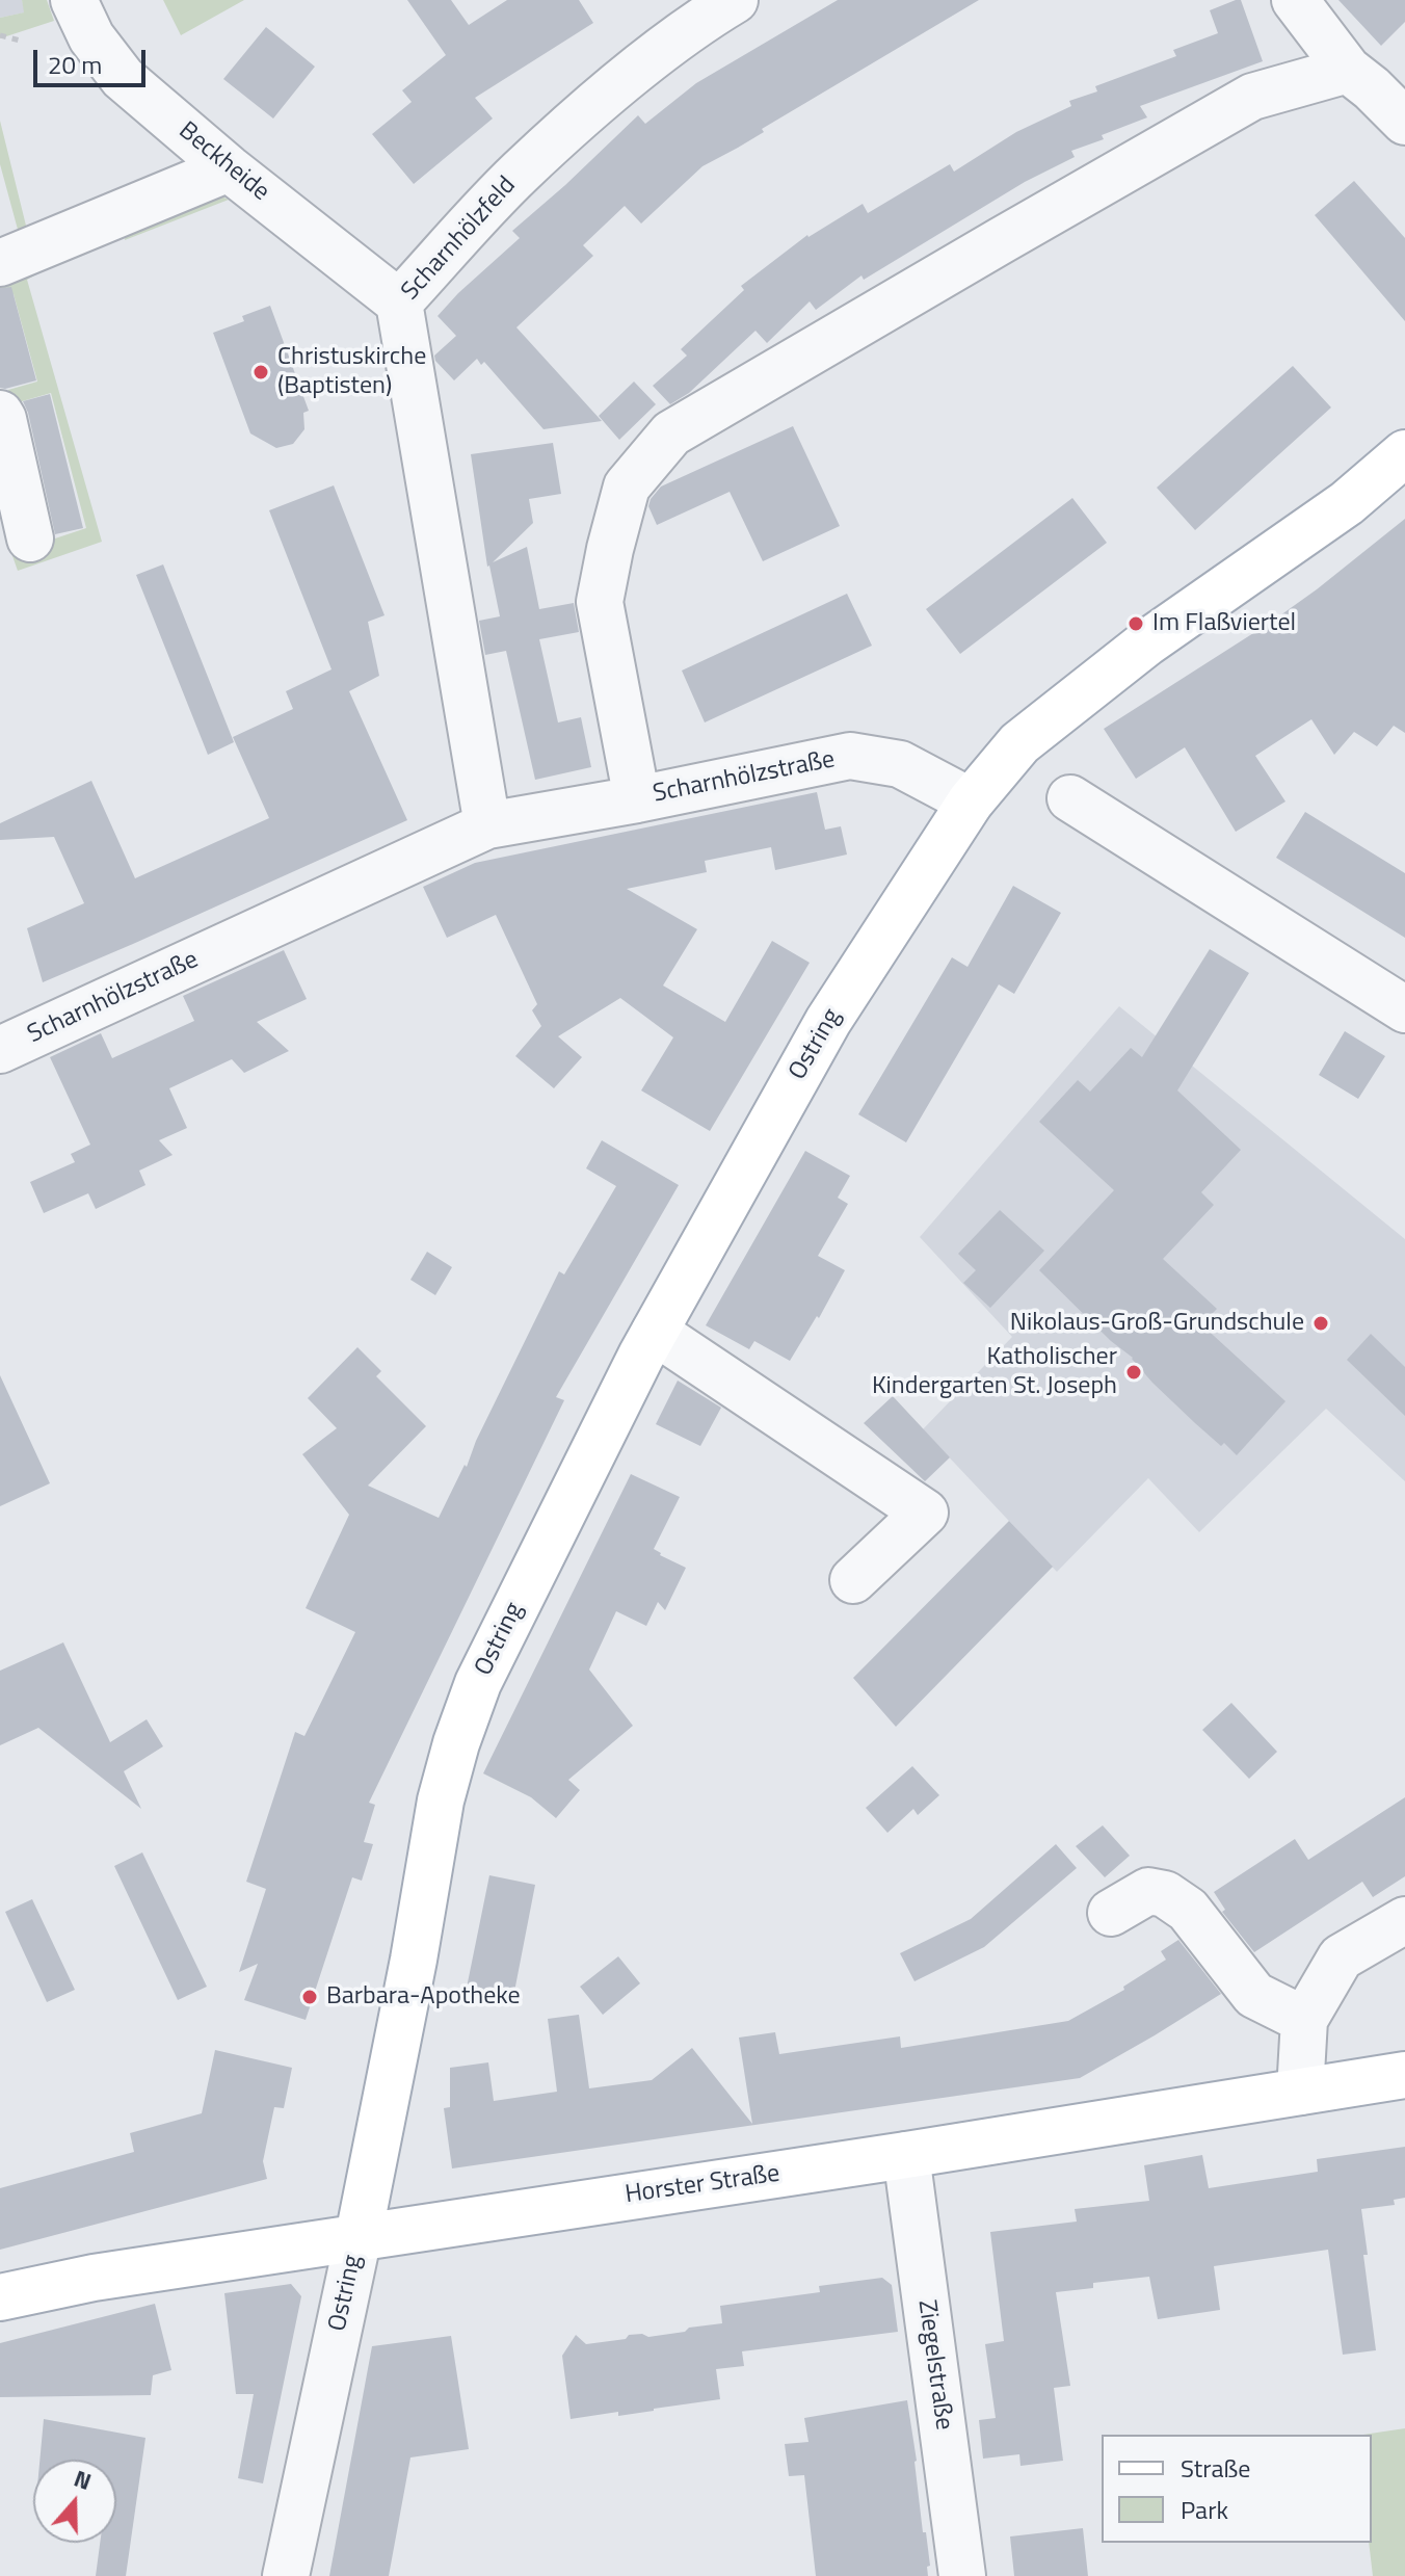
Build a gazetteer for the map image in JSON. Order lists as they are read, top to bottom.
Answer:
{
  "streets": {
    "main road": ["Ostring", "Horster Straße"],
    "street": [
      "Beckheide",
      "Scharnhölzfeld",
      "Scharnhölzstraße",
      "Ziegelstraße"
    ]
  },
  "crossings": [
    ["Beckheide", "Scharnhölzfeld"],
    ["Scharnhölzfeld", "Scharnhölzstraße"],
    ["Scharnhölzstraße", "Ostring"],
    ["Ostring", "Horster Straße"],
    ["Horster Straße", "Ziegelstraße"]
  ],
  "places": [
    "Christuskirche (Baptisten)",
    "Im Flaßviertel",
    "Nikolaus-Groß-Grundschule",
    "Katholischer Kindergarten St. Joseph",
    "Barbara-Apotheke"
  ],
  "legend": ["Straße", "Park"],
  "scale_bar": "20 m",
  "north": "top"
}
